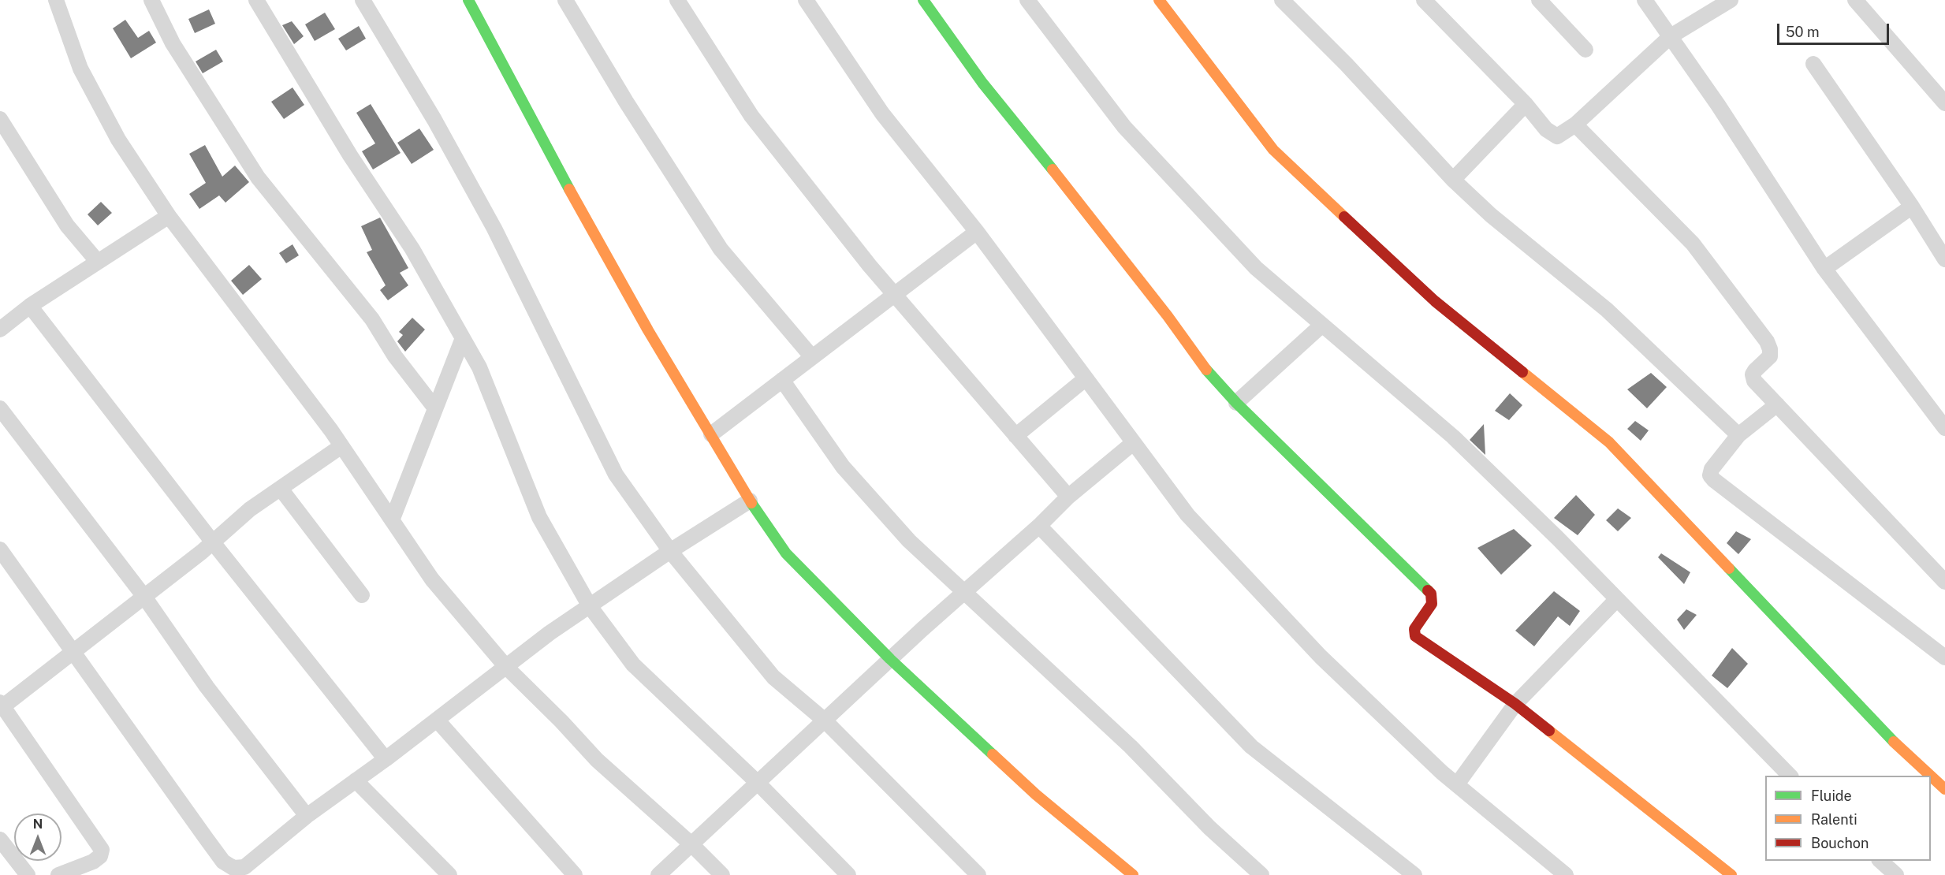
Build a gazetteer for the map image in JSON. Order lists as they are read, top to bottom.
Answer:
{
  "legend": ["Fluide", "Ralenti", "Bouchon"],
  "scale_bar": "50 m",
  "north": "top"
}
